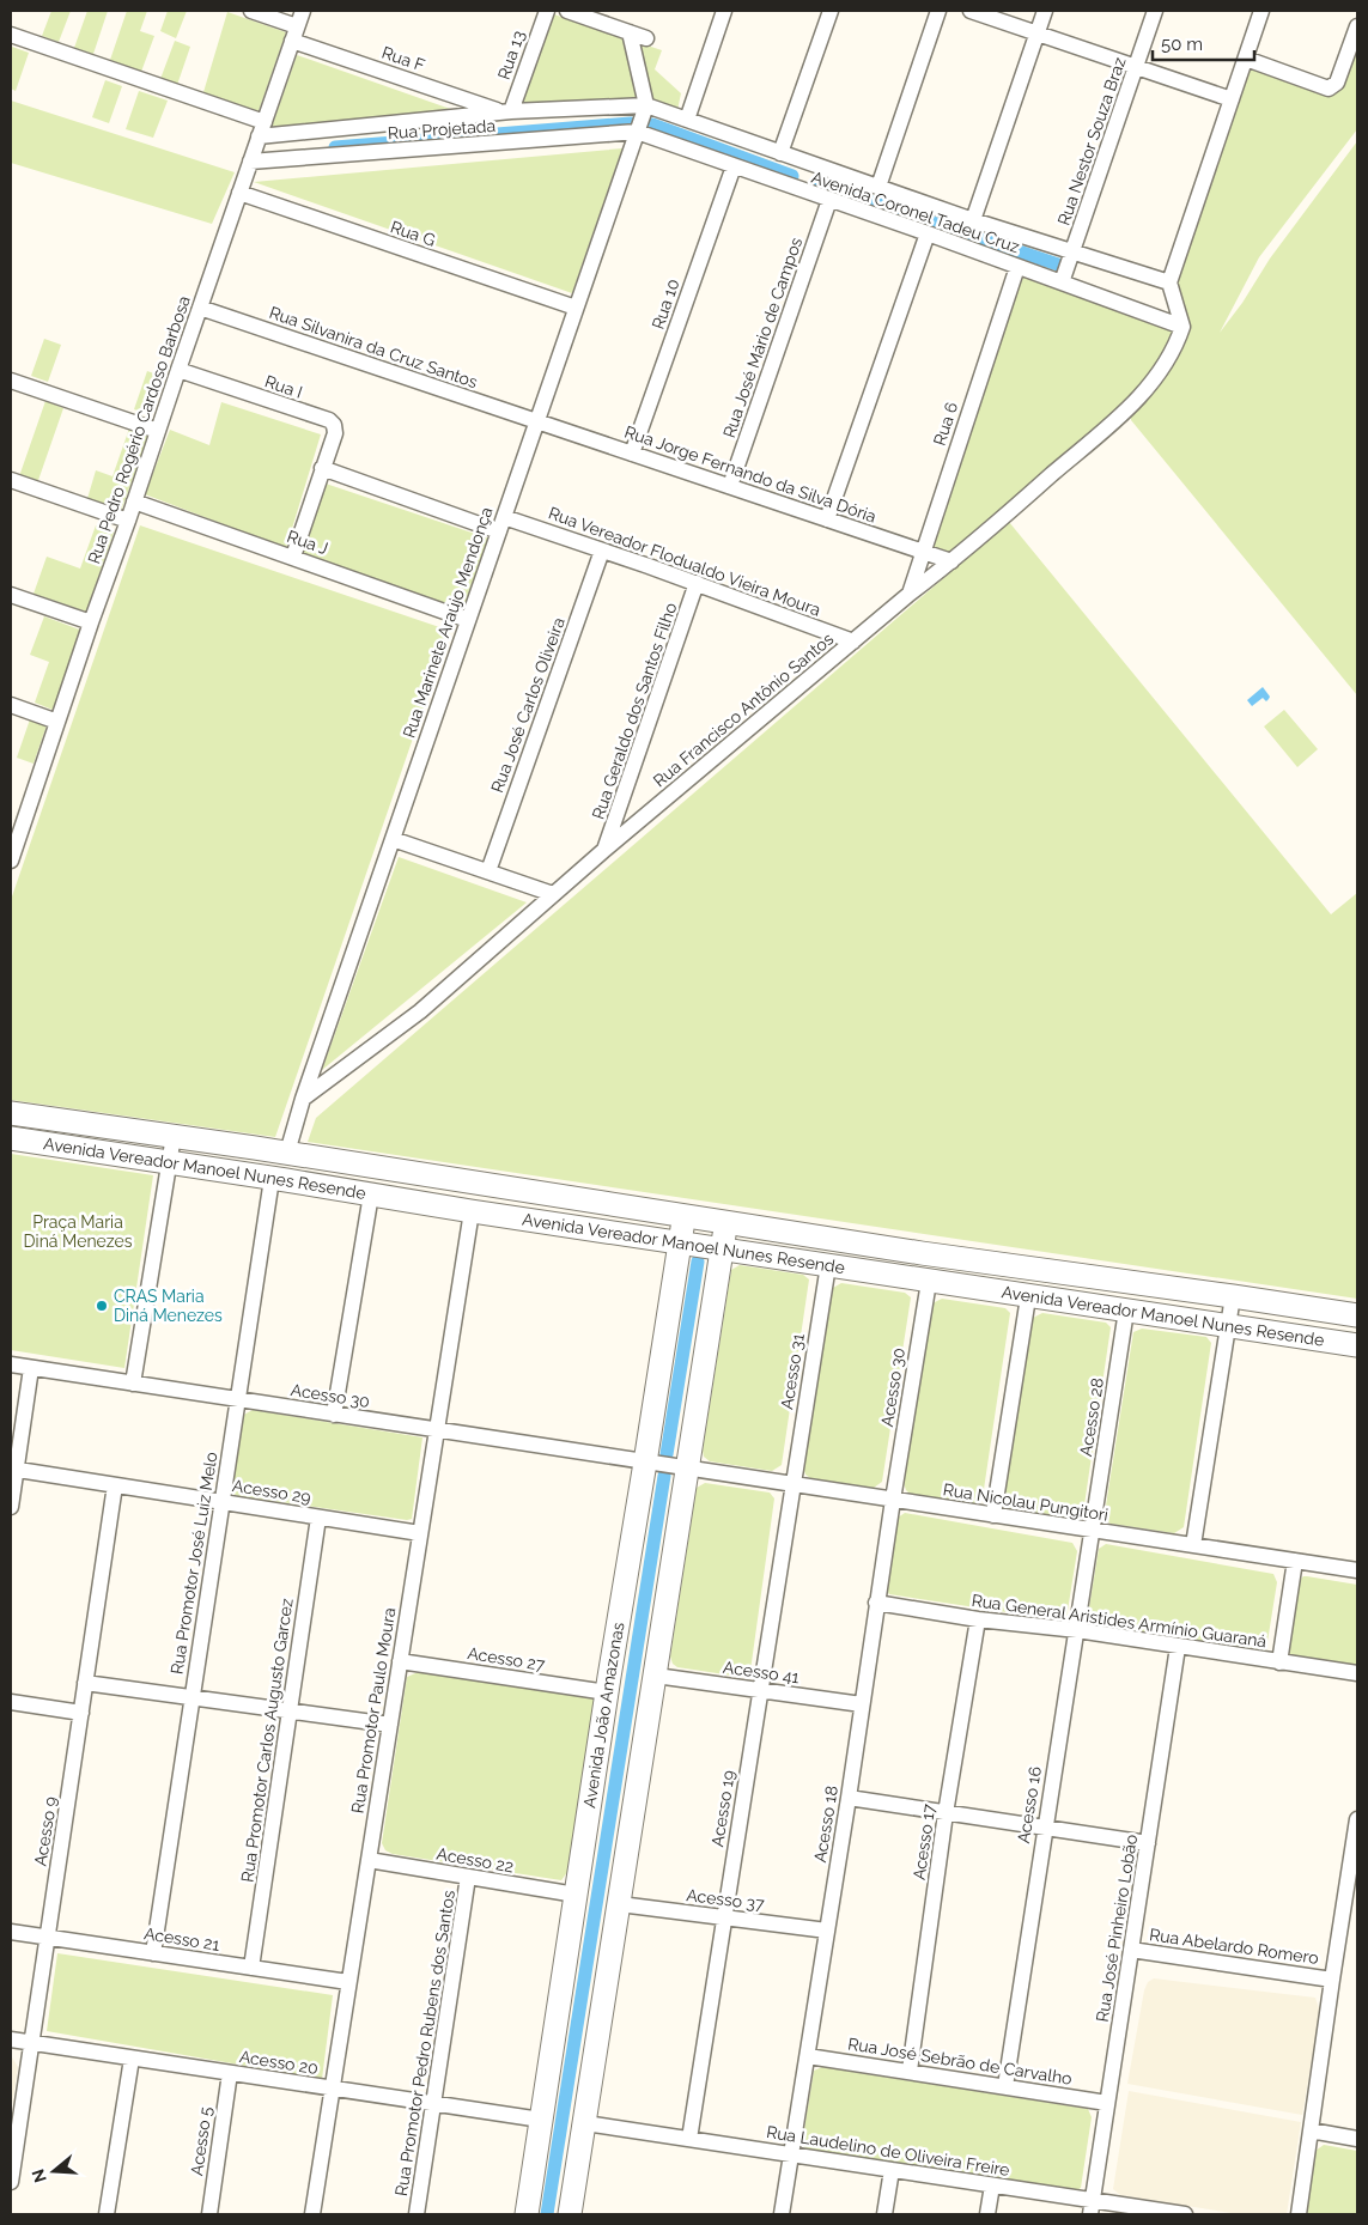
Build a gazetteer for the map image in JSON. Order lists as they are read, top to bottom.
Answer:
{
  "streets": {
    "street": [
      "Rua 13",
      "Rua F",
      "Rua Projetada",
      "Rua Nestor Souza Braz",
      "Avenida Coronel Tadeu Cruz",
      "Rua G",
      "Rua 10",
      "Rua José Mário de Campos",
      "Rua Silvanira da Cruz Santos",
      "Rua I",
      "Rua 6",
      "Rua Pedro Rogério Cardoso Barbosa",
      "Rua Jorge Fernando da Silva Dória",
      "Rua J",
      "Rua Vereador Flodualdo Vieira Moura",
      "Rua Marinete Araújo Mendonça",
      "Rua José Carlos Oliveira",
      "Rua Francisco Antônio Santos",
      "Rua Geraldo dos Santos Filho",
      "Avenida Vereador Manoel Nunes Resende",
      "Acesso 31",
      "Acesso 30",
      "Acesso 28",
      "Acesso 29",
      "Rua Nicolau Pungitori",
      "Rua Promotor José Luiz Melo",
      "Rua General Aristides Armínio Guaraná",
      "Acesso 27",
      "Acesso 41",
      "Rua Promotor Paulo Moura",
      "Avenida João Amazonas",
      "Rua Promotor Carlos Augusto Garcez",
      "Acesso 16",
      "Acesso 19",
      "Acesso 18",
      "Acesso 9",
      "Acesso 17",
      "Acesso 22",
      "Acesso 37",
      "Rua José Pinheiro Lobão",
      "Acesso 21",
      "Rua Abelardo Romero",
      "Rua Promotor Pedro Rubens dos Santos",
      "Rua José Sebrão de Carvalho",
      "Acesso 20",
      "Acesso 5",
      "Rua Laudelino de Oliveira Freire"
    ]
  },
  "crossings": [
    ["Rua 13", "Rua F"],
    ["Rua 13", "Rua Projetada"],
    ["Rua F", "Rua Projetada"],
    ["Rua F", "Rua Pedro Rogério Cardoso Barbosa"],
    ["Rua Projetada", "Avenida Coronel Tadeu Cruz"],
    ["Rua Projetada", "Rua Pedro Rogério Cardoso Barbosa"],
    ["Rua Projetada", "Rua Marinete Araújo Mendonça"],
    ["Rua Nestor Souza Braz", "Avenida Coronel Tadeu Cruz"],
    ["Avenida Coronel Tadeu Cruz", "Rua 10"],
    ["Avenida Coronel Tadeu Cruz", "Rua José Mário de Campos"],
    ["Avenida Coronel Tadeu Cruz", "Rua 6"],
    ["Avenida Coronel Tadeu Cruz", "Rua Marinete Araújo Mendonça"],
    ["Avenida Coronel Tadeu Cruz", "Rua Francisco Antônio Santos"],
    ["Rua G", "Rua Pedro Rogério Cardoso Barbosa"],
    ["Rua G", "Rua Marinete Araújo Mendonça"],
    ["Rua 10", "Rua Jorge Fernando da Silva Dória"],
    ["Rua José Mário de Campos", "Rua Jorge Fernando da Silva Dória"],
    ["Rua Silvanira da Cruz Santos", "Rua Pedro Rogério Cardoso Barbosa"],
    ["Rua Silvanira da Cruz Santos", "Rua Jorge Fernando da Silva Dória"],
    ["Rua Silvanira da Cruz Santos", "Rua Marinete Araújo Mendonça"],
    ["Rua I", "Rua Pedro Rogério Cardoso Barbosa"],
    ["Rua I", "Rua J"],
    ["Rua 6", "Rua Jorge Fernando da Silva Dória"],
    ["Rua 6", "Rua Francisco Antônio Santos"],
    ["Rua Pedro Rogério Cardoso Barbosa", "Rua J"],
    ["Rua Jorge Fernando da Silva Dória", "Rua Marinete Araújo Mendonça"],
    ["Rua Jorge Fernando da Silva Dória", "Rua Francisco Antônio Santos"],
    ["Rua J", "Rua Marinete Araújo Mendonça"],
    ["Rua Vereador Flodualdo Vieira Moura", "Rua Marinete Araújo Mendonça"],
    ["Rua Vereador Flodualdo Vieira Moura", "Rua José Carlos Oliveira"],
    ["Rua Vereador Flodualdo Vieira Moura", "Rua Francisco Antônio Santos"],
    ["Rua Vereador Flodualdo Vieira Moura", "Rua Geraldo dos Santos Filho"],
    ["Rua Marinete Araújo Mendonça", "Rua Francisco Antônio Santos"],
    ["Rua Marinete Araújo Mendonça", "Avenida Vereador Manoel Nunes Resende"],
    ["Rua Francisco Antônio Santos", "Rua Geraldo dos Santos Filho"],
    ["Avenida Vereador Manoel Nunes Resende", "Acesso 31"],
    ["Avenida Vereador Manoel Nunes Resende", "Acesso 30"],
    ["Avenida Vereador Manoel Nunes Resende", "Acesso 28"],
    ["Avenida Vereador Manoel Nunes Resende", "Rua Promotor José Luiz Melo"],
    ["Avenida Vereador Manoel Nunes Resende", "Rua Promotor Paulo Moura"],
    ["Avenida Vereador Manoel Nunes Resende", "Avenida João Amazonas"],
    ["Acesso 31", "Rua Nicolau Pungitori"],
    ["Acesso 31", "Acesso 19"],
    ["Acesso 30", "Rua Nicolau Pungitori"],
    ["Acesso 30", "Rua Promotor José Luiz Melo"],
    ["Acesso 30", "Rua Promotor Paulo Moura"],
    ["Acesso 30", "Avenida João Amazonas"],
    ["Acesso 30", "Acesso 18"],
    ["Acesso 28", "Rua Nicolau Pungitori"],
    ["Acesso 28", "Acesso 16"],
    ["Acesso 29", "Rua Promotor José Luiz Melo"],
    ["Acesso 29", "Rua Promotor Paulo Moura"],
    ["Acesso 29", "Rua Promotor Carlos Augusto Garcez"],
    ["Acesso 29", "Acesso 9"],
    ["Rua Nicolau Pungitori", "Acesso 16"],
    ["Rua Nicolau Pungitori", "Acesso 19"],
    ["Rua Nicolau Pungitori", "Acesso 18"],
    ["Rua Promotor José Luiz Melo", "Acesso 21"],
    ["Rua General Aristides Armínio Guaraná", "Acesso 16"],
    ["Rua General Aristides Armínio Guaraná", "Acesso 18"],
    ["Rua General Aristides Armínio Guaraná", "Acesso 17"],
    ["Rua General Aristides Armínio Guaraná", "Rua José Pinheiro Lobão"],
    ["Acesso 27", "Rua Promotor Paulo Moura"],
    ["Acesso 27", "Avenida João Amazonas"],
    ["Acesso 41", "Acesso 19"],
    ["Acesso 41", "Acesso 18"],
    ["Rua Promotor Paulo Moura", "Acesso 22"],
    ["Rua Promotor Paulo Moura", "Acesso 21"],
    ["Rua Promotor Paulo Moura", "Acesso 20"],
    ["Avenida João Amazonas", "Acesso 22"],
    ["Avenida João Amazonas", "Acesso 20"],
    ["Rua Promotor Carlos Augusto Garcez", "Acesso 21"],
    ["Acesso 16", "Rua José Sebrão de Carvalho"],
    ["Acesso 19", "Acesso 37"],
    ["Acesso 19", "Rua Laudelino de Oliveira Freire"],
    ["Acesso 18", "Acesso 37"],
    ["Acesso 18", "Rua José Sebrão de Carvalho"],
    ["Acesso 18", "Rua Laudelino de Oliveira Freire"],
    ["Acesso 9", "Acesso 21"],
    ["Acesso 9", "Acesso 20"],
    ["Acesso 17", "Rua José Sebrão de Carvalho"],
    ["Acesso 22", "Rua Promotor Pedro Rubens dos Santos"],
    ["Rua José Pinheiro Lobão", "Rua Abelardo Romero"],
    ["Rua José Pinheiro Lobão", "Rua José Sebrão de Carvalho"],
    ["Rua José Pinheiro Lobão", "Rua Laudelino de Oliveira Freire"],
    ["Rua Promotor Pedro Rubens dos Santos", "Acesso 20"],
    ["Acesso 20", "Acesso 5"]
  ],
  "parks": ["Praça Maria Diná Menezes"],
  "places": ["CRAS Maria Diná Menezes"],
  "scale_bar": "50 m",
  "north": "left"
}
